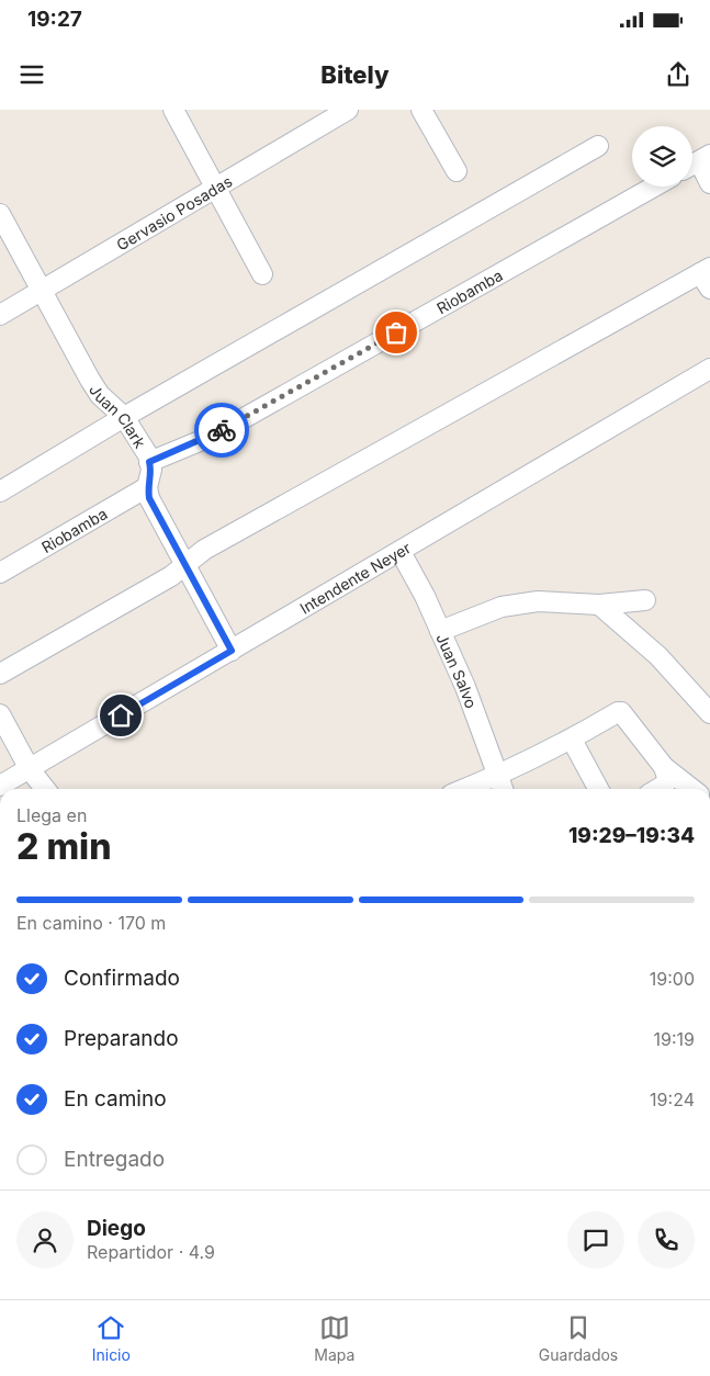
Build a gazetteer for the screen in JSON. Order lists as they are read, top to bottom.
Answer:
{
  "streets": {
    "street": [
      "Gervasio Posadas",
      "Riobamba",
      "Juan Clark",
      "Intendente Neyer",
      "Juan Salvo"
    ]
  },
  "crossings": [
    ["Gervasio Posadas", "Juan Clark"],
    ["Riobamba", "Juan Clark"],
    ["Juan Clark", "Intendente Neyer"],
    ["Intendente Neyer", "Juan Salvo"]
  ],
  "page": {
    "status": "19:27",
    "header": "Bitely",
    "heading": ["2 min", "Llega en", "19:29–19:34"],
    "panel": ["Diego", "Repartidor · 4.9"],
    "bar": "En camino · 170 m",
    "list": [
      ["Confirmado", "19:00"],
      ["Preparando", "19:19"],
      ["En camino", "19:24"],
      "Entregado"
    ],
    "tabs": ["Inicio", "Mapa", "Guardados"]
  }
}
